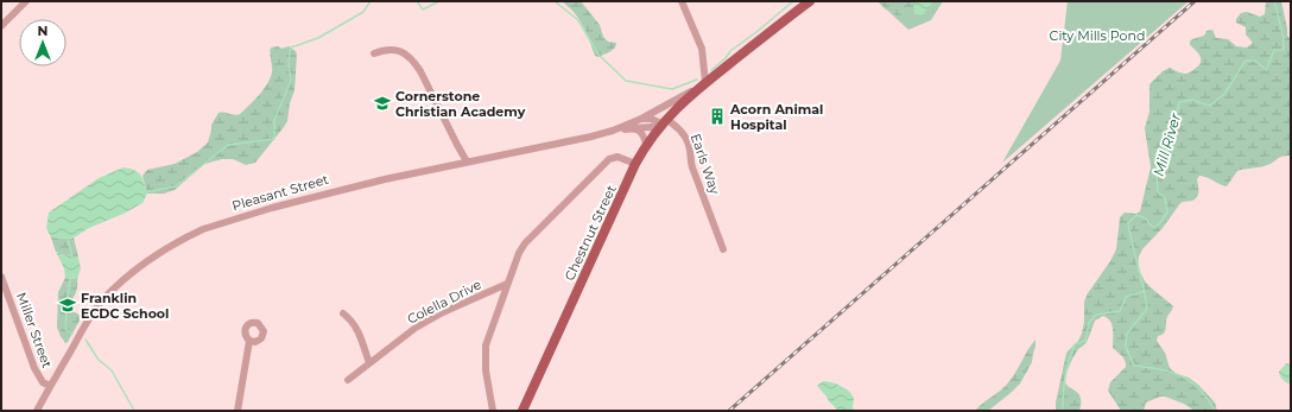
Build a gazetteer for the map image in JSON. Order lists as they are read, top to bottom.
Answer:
{
  "streets": {
    "main road": ["Chestnut Street"],
    "street": [
      "Earls Way",
      "Pleasant Street",
      "Colella Drive",
      "Miller Street"
    ]
  },
  "crossings": [
    ["Earls Way", "Pleasant Street"],
    ["Earls Way", "Chestnut Street"],
    ["Pleasant Street", "Chestnut Street"],
    ["Pleasant Street", "Miller Street"]
  ],
  "water": ["Mill River"],
  "parks": ["City Mills Pond"],
  "places": {
    "school or university": ["Cornerstone Christian Academy", "Franklin ECDC School"],
    "building": ["Acorn Animal Hospital"]
  },
  "north": "top"
}
